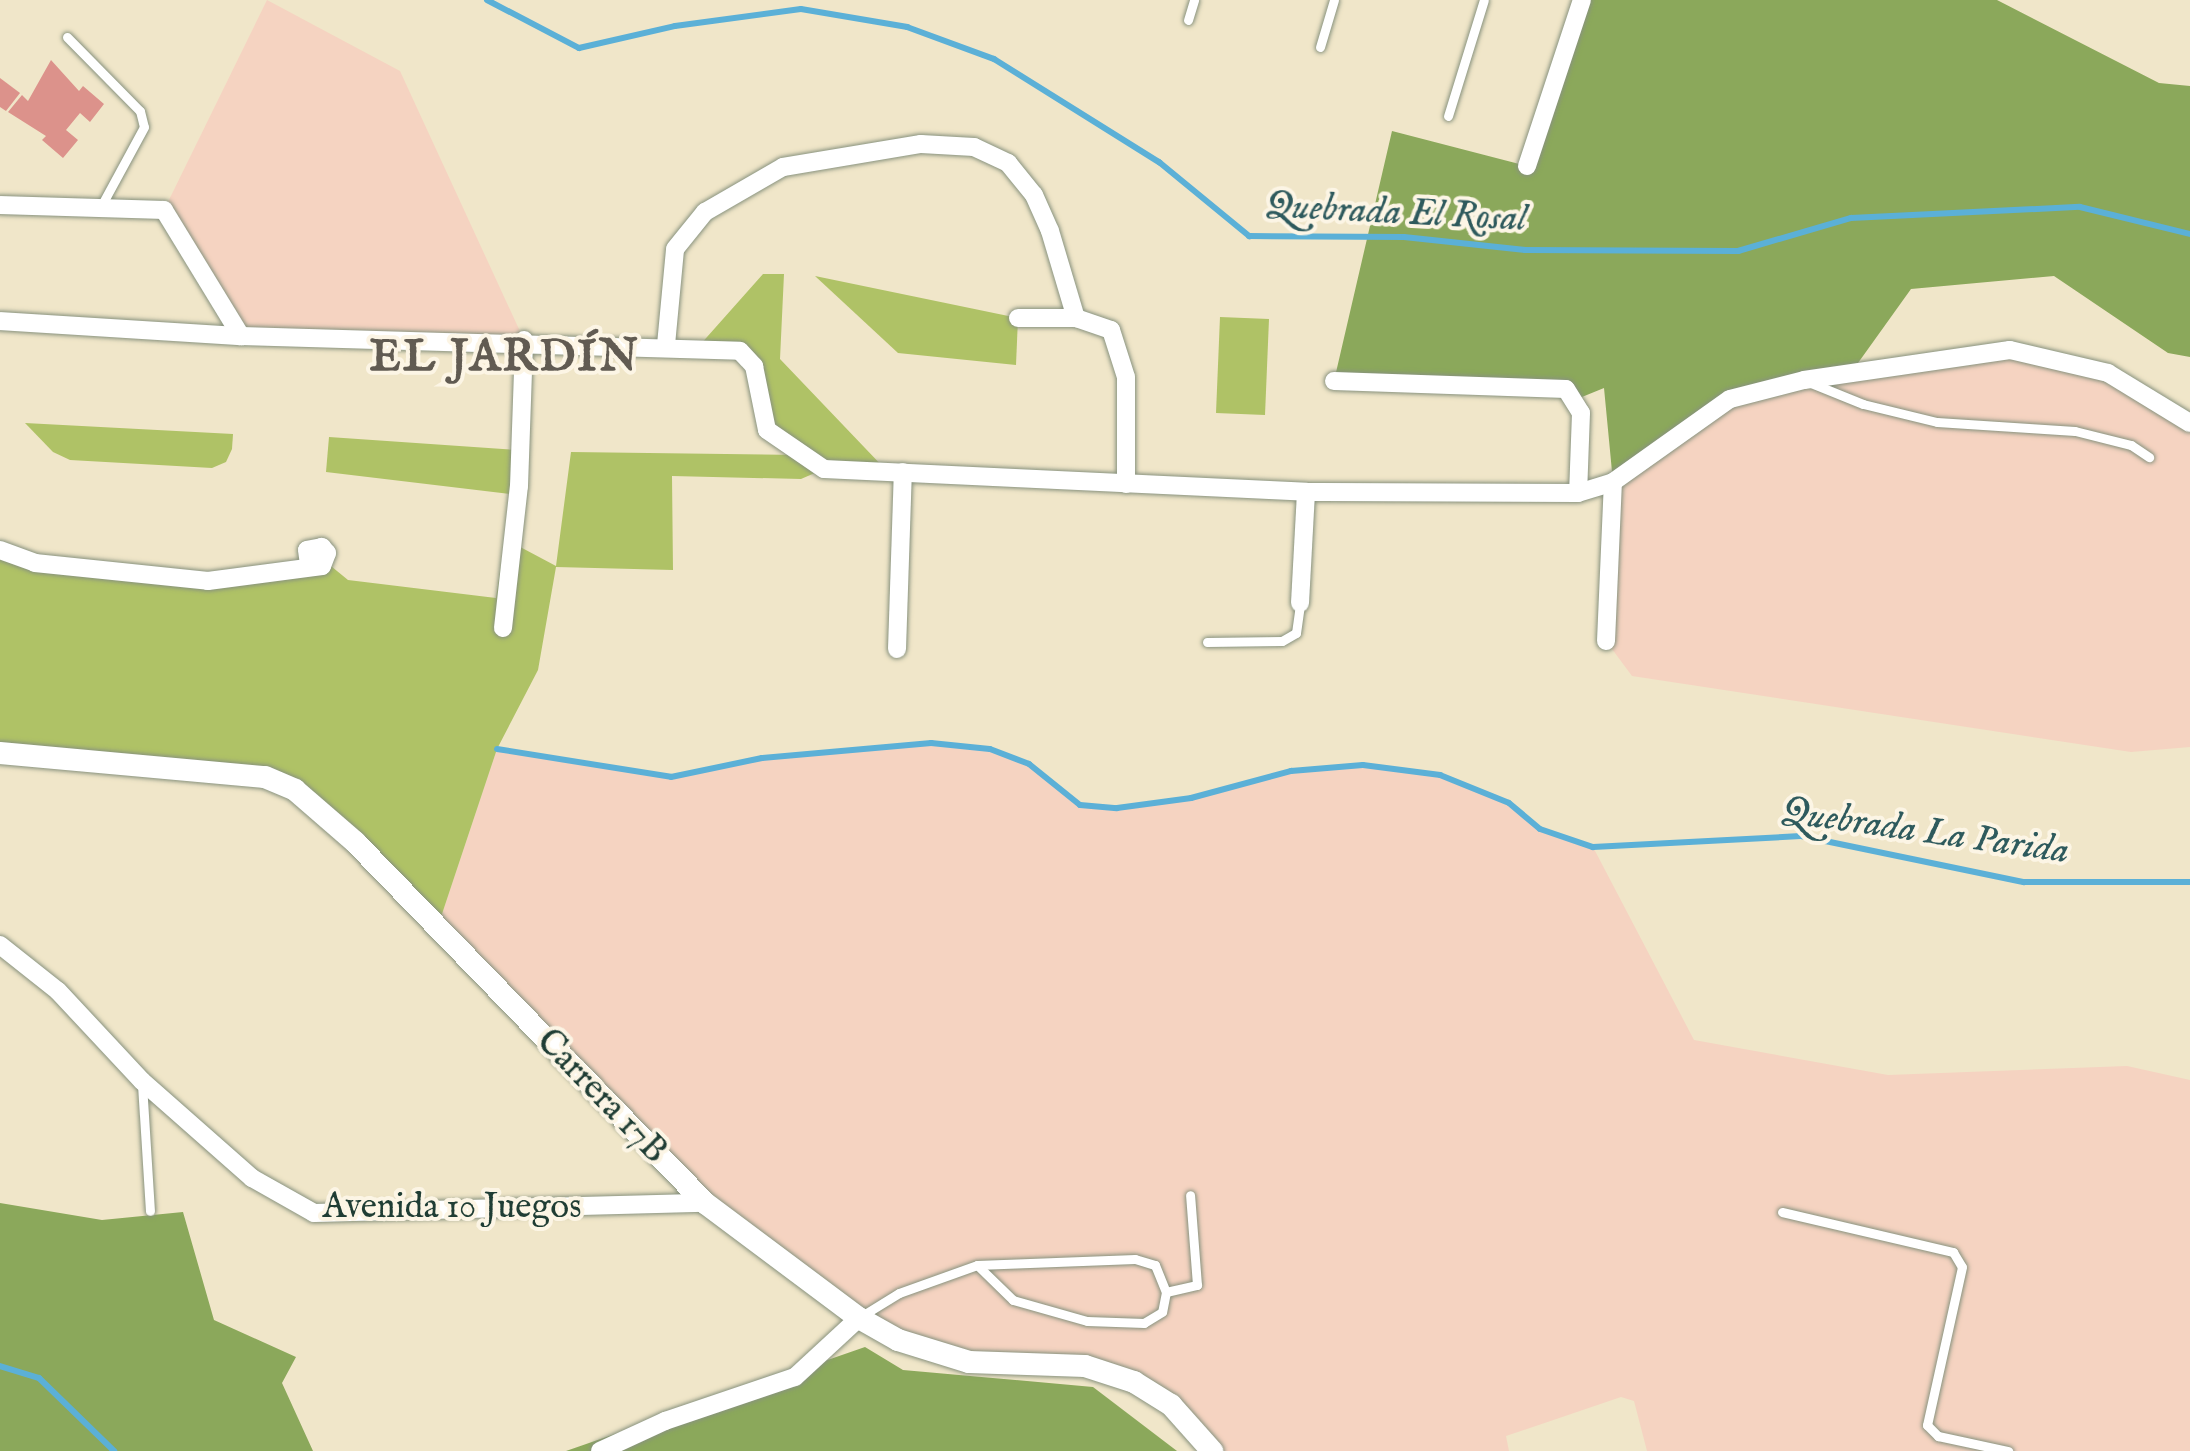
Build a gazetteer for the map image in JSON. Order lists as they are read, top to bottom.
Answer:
{
  "streets": {
    "street": ["Carrera 17B", "Avenida 10 Juegos"]
  },
  "crossings": [
    ["Carrera 17B", "Avenida 10 Juegos"]
  ],
  "districts": ["EL JARDÍN"],
  "water": ["Quebrada El Rosal", "Quebrada La Parida"]
}
